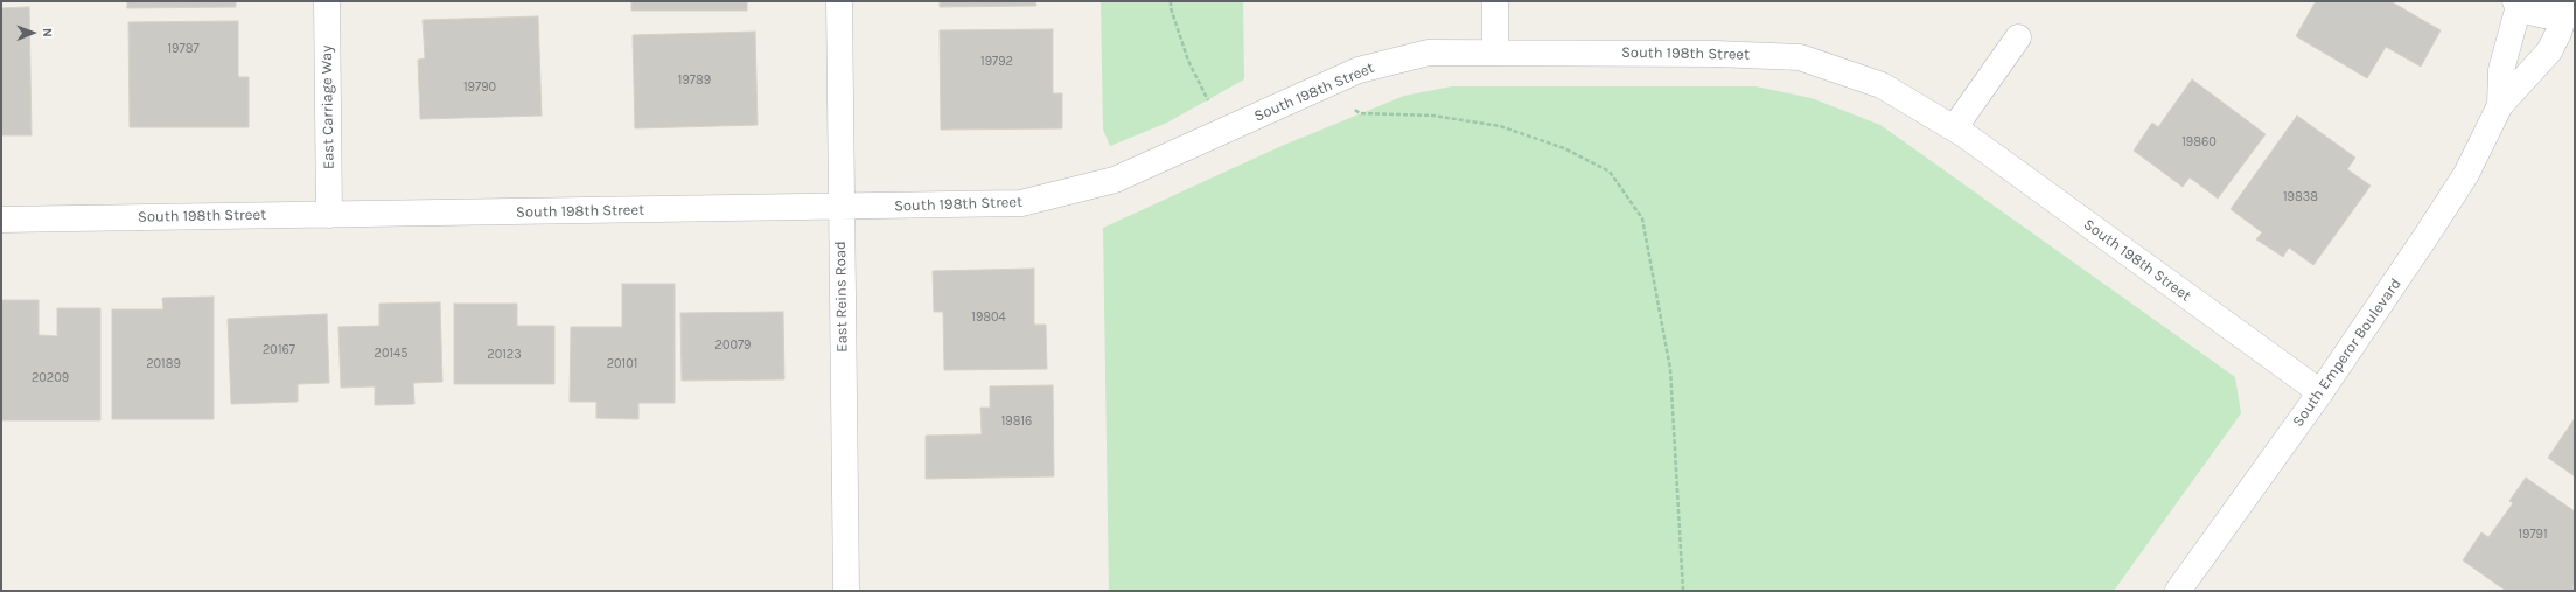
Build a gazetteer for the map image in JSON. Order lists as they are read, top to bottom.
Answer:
{
  "streets": {
    "street": [
      "South 198th Street",
      "East Carriage Way",
      "East Reins Road",
      "South Emperor Boulevard"
    ]
  },
  "crossings": [
    ["South 198th Street", "East Carriage Way"],
    ["South 198th Street", "East Reins Road"],
    ["South 198th Street", "South Emperor Boulevard"]
  ],
  "house_numbers": [
    "19787",
    "19792",
    "19789",
    "19790",
    "19860",
    "19838",
    "19804",
    "20079",
    "20167",
    "20145",
    "20123",
    "20189",
    "20101",
    "20209",
    "19816",
    "19791"
  ],
  "north": "right"
}
